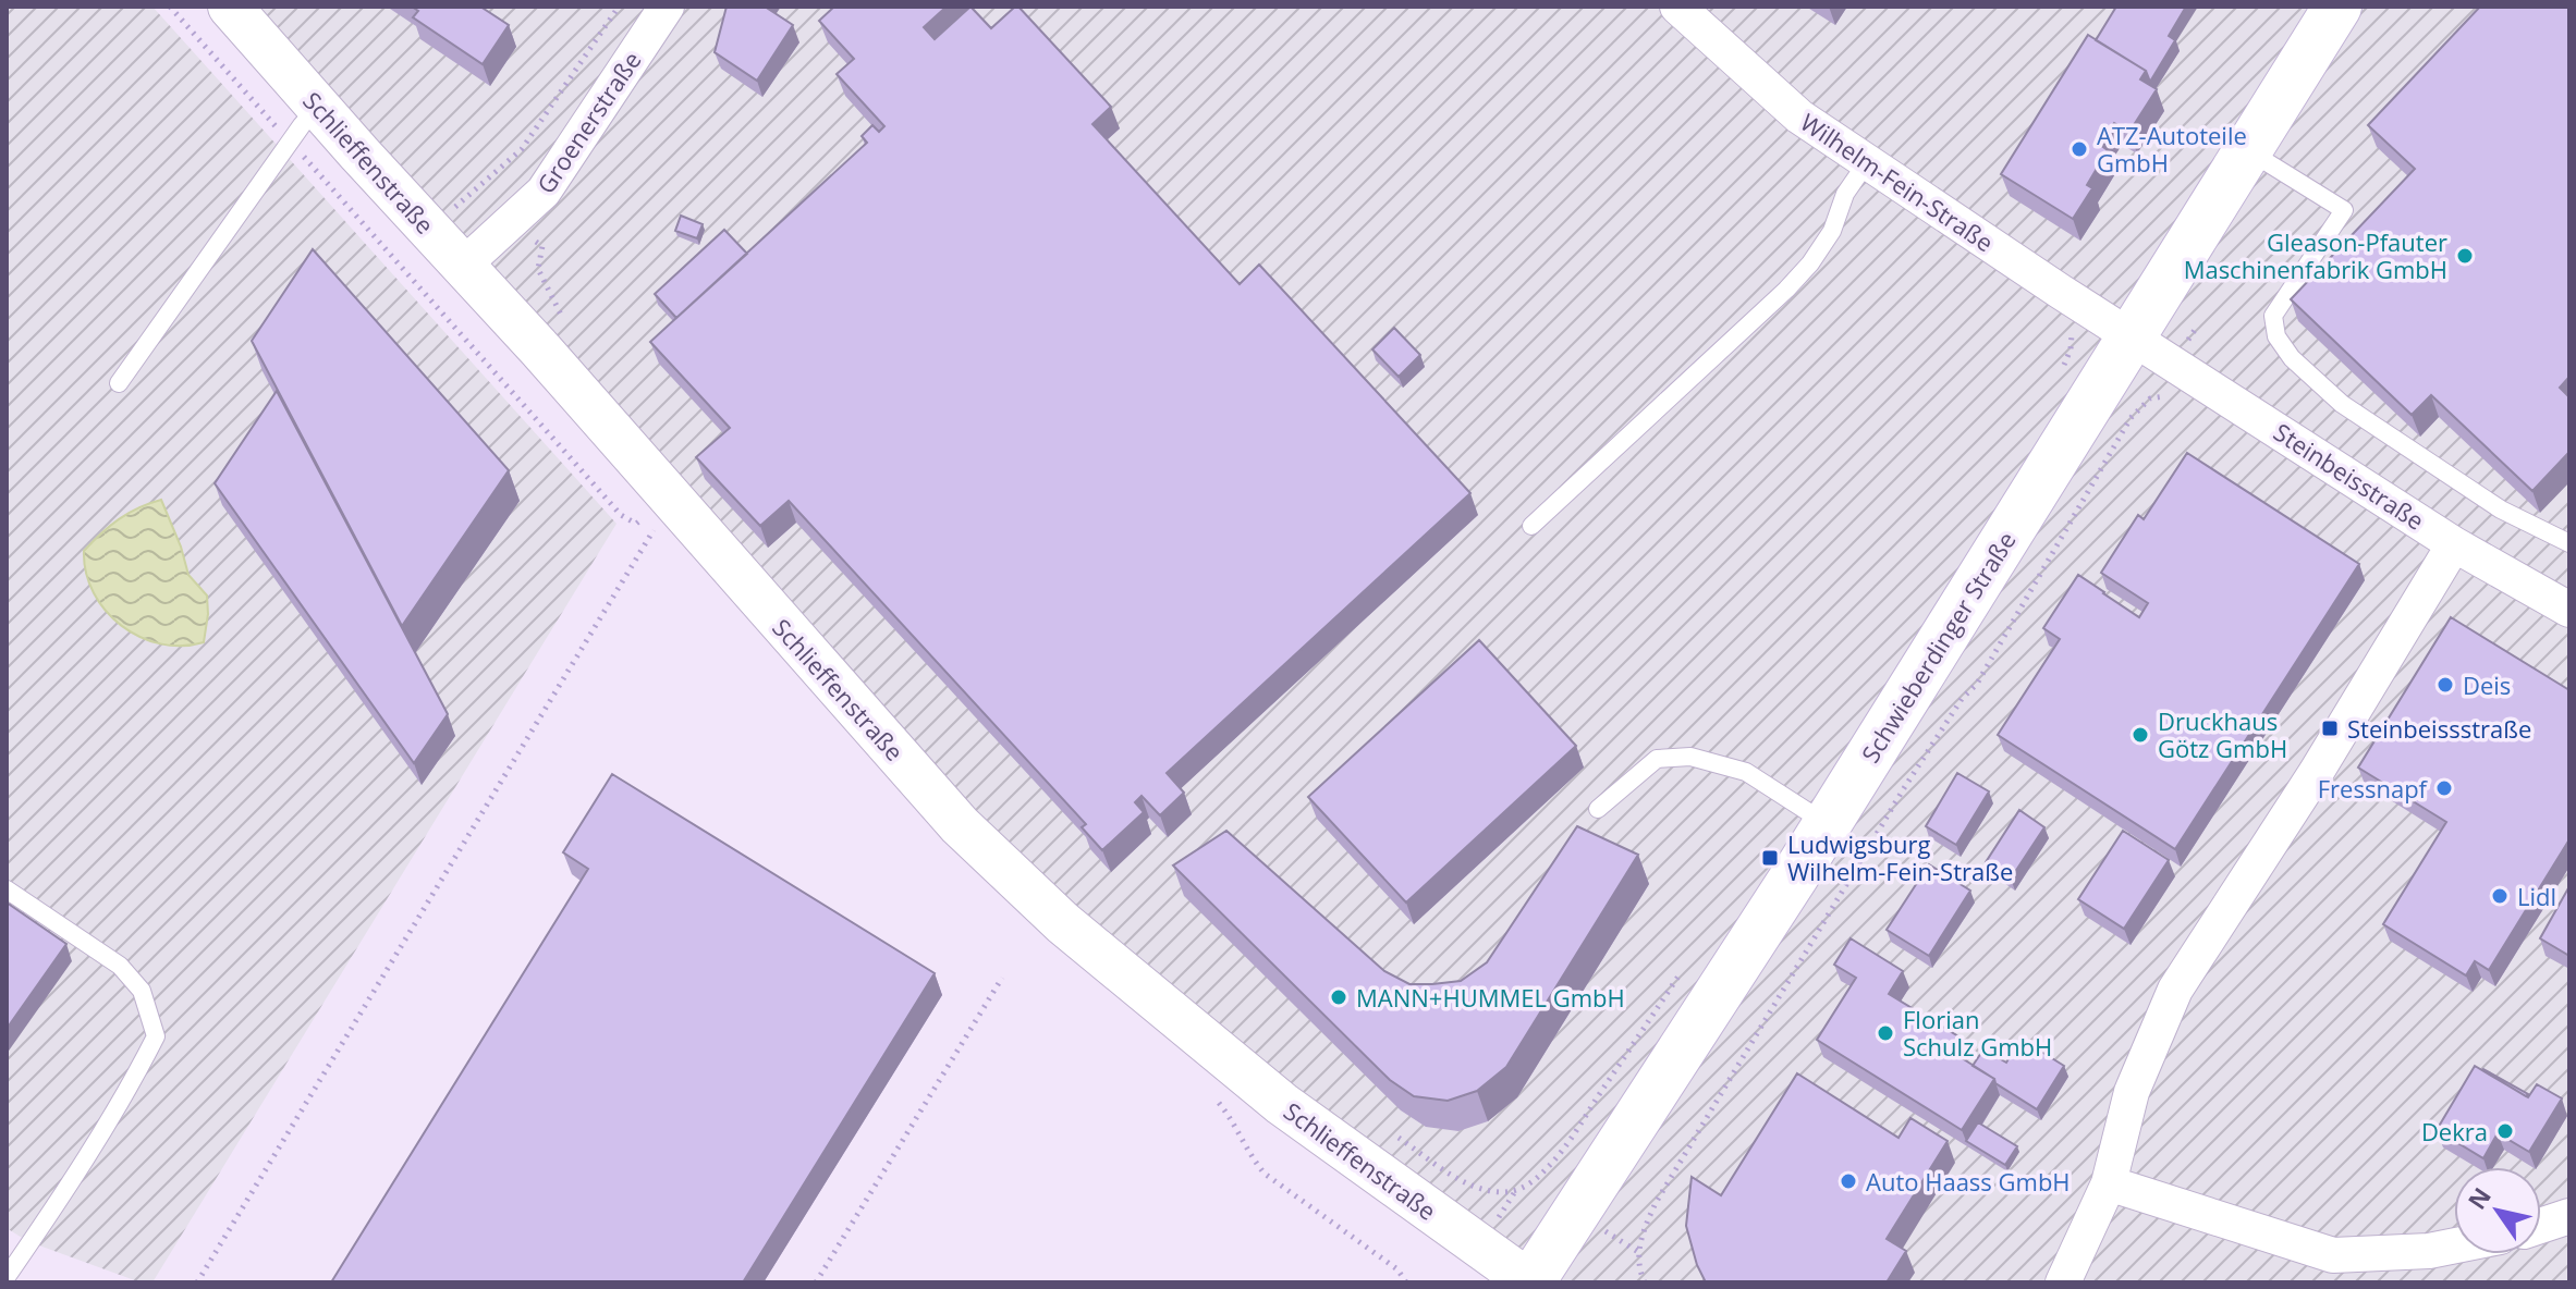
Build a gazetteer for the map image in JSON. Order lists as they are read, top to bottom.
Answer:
{
  "streets": {
    "main road": ["Schwieberdinger Straße"],
    "street": [
      "Groenerstraße",
      "Schlieffenstraße",
      "Wilhelm-Fein-Straße",
      "Steinbeisstraße"
    ]
  },
  "crossings": [
    ["Groenerstraße", "Schlieffenstraße"],
    ["Schlieffenstraße", "Schwieberdinger Straße"],
    ["Wilhelm-Fein-Straße", "Steinbeisstraße"],
    ["Wilhelm-Fein-Straße", "Schwieberdinger Straße"],
    ["Steinbeisstraße", "Schwieberdinger Straße"]
  ],
  "places": {
    "other": [
      "ATZ-Autoteile GmbH",
      "Gleason-Pfauter Maschinenfabrik GmbH",
      "Deis",
      "Druckhaus Götz GmbH",
      "Fressnapf",
      "Lidl",
      "MANN+HUMMEL GmbH",
      "Florian Schulz GmbH",
      "Dekra",
      "Auto Haass GmbH"
    ],
    "transit": ["Steinbeissstraße", "Ludwigsburg Wilhelm-Fein-Straße"]
  },
  "north": "top left"
}
